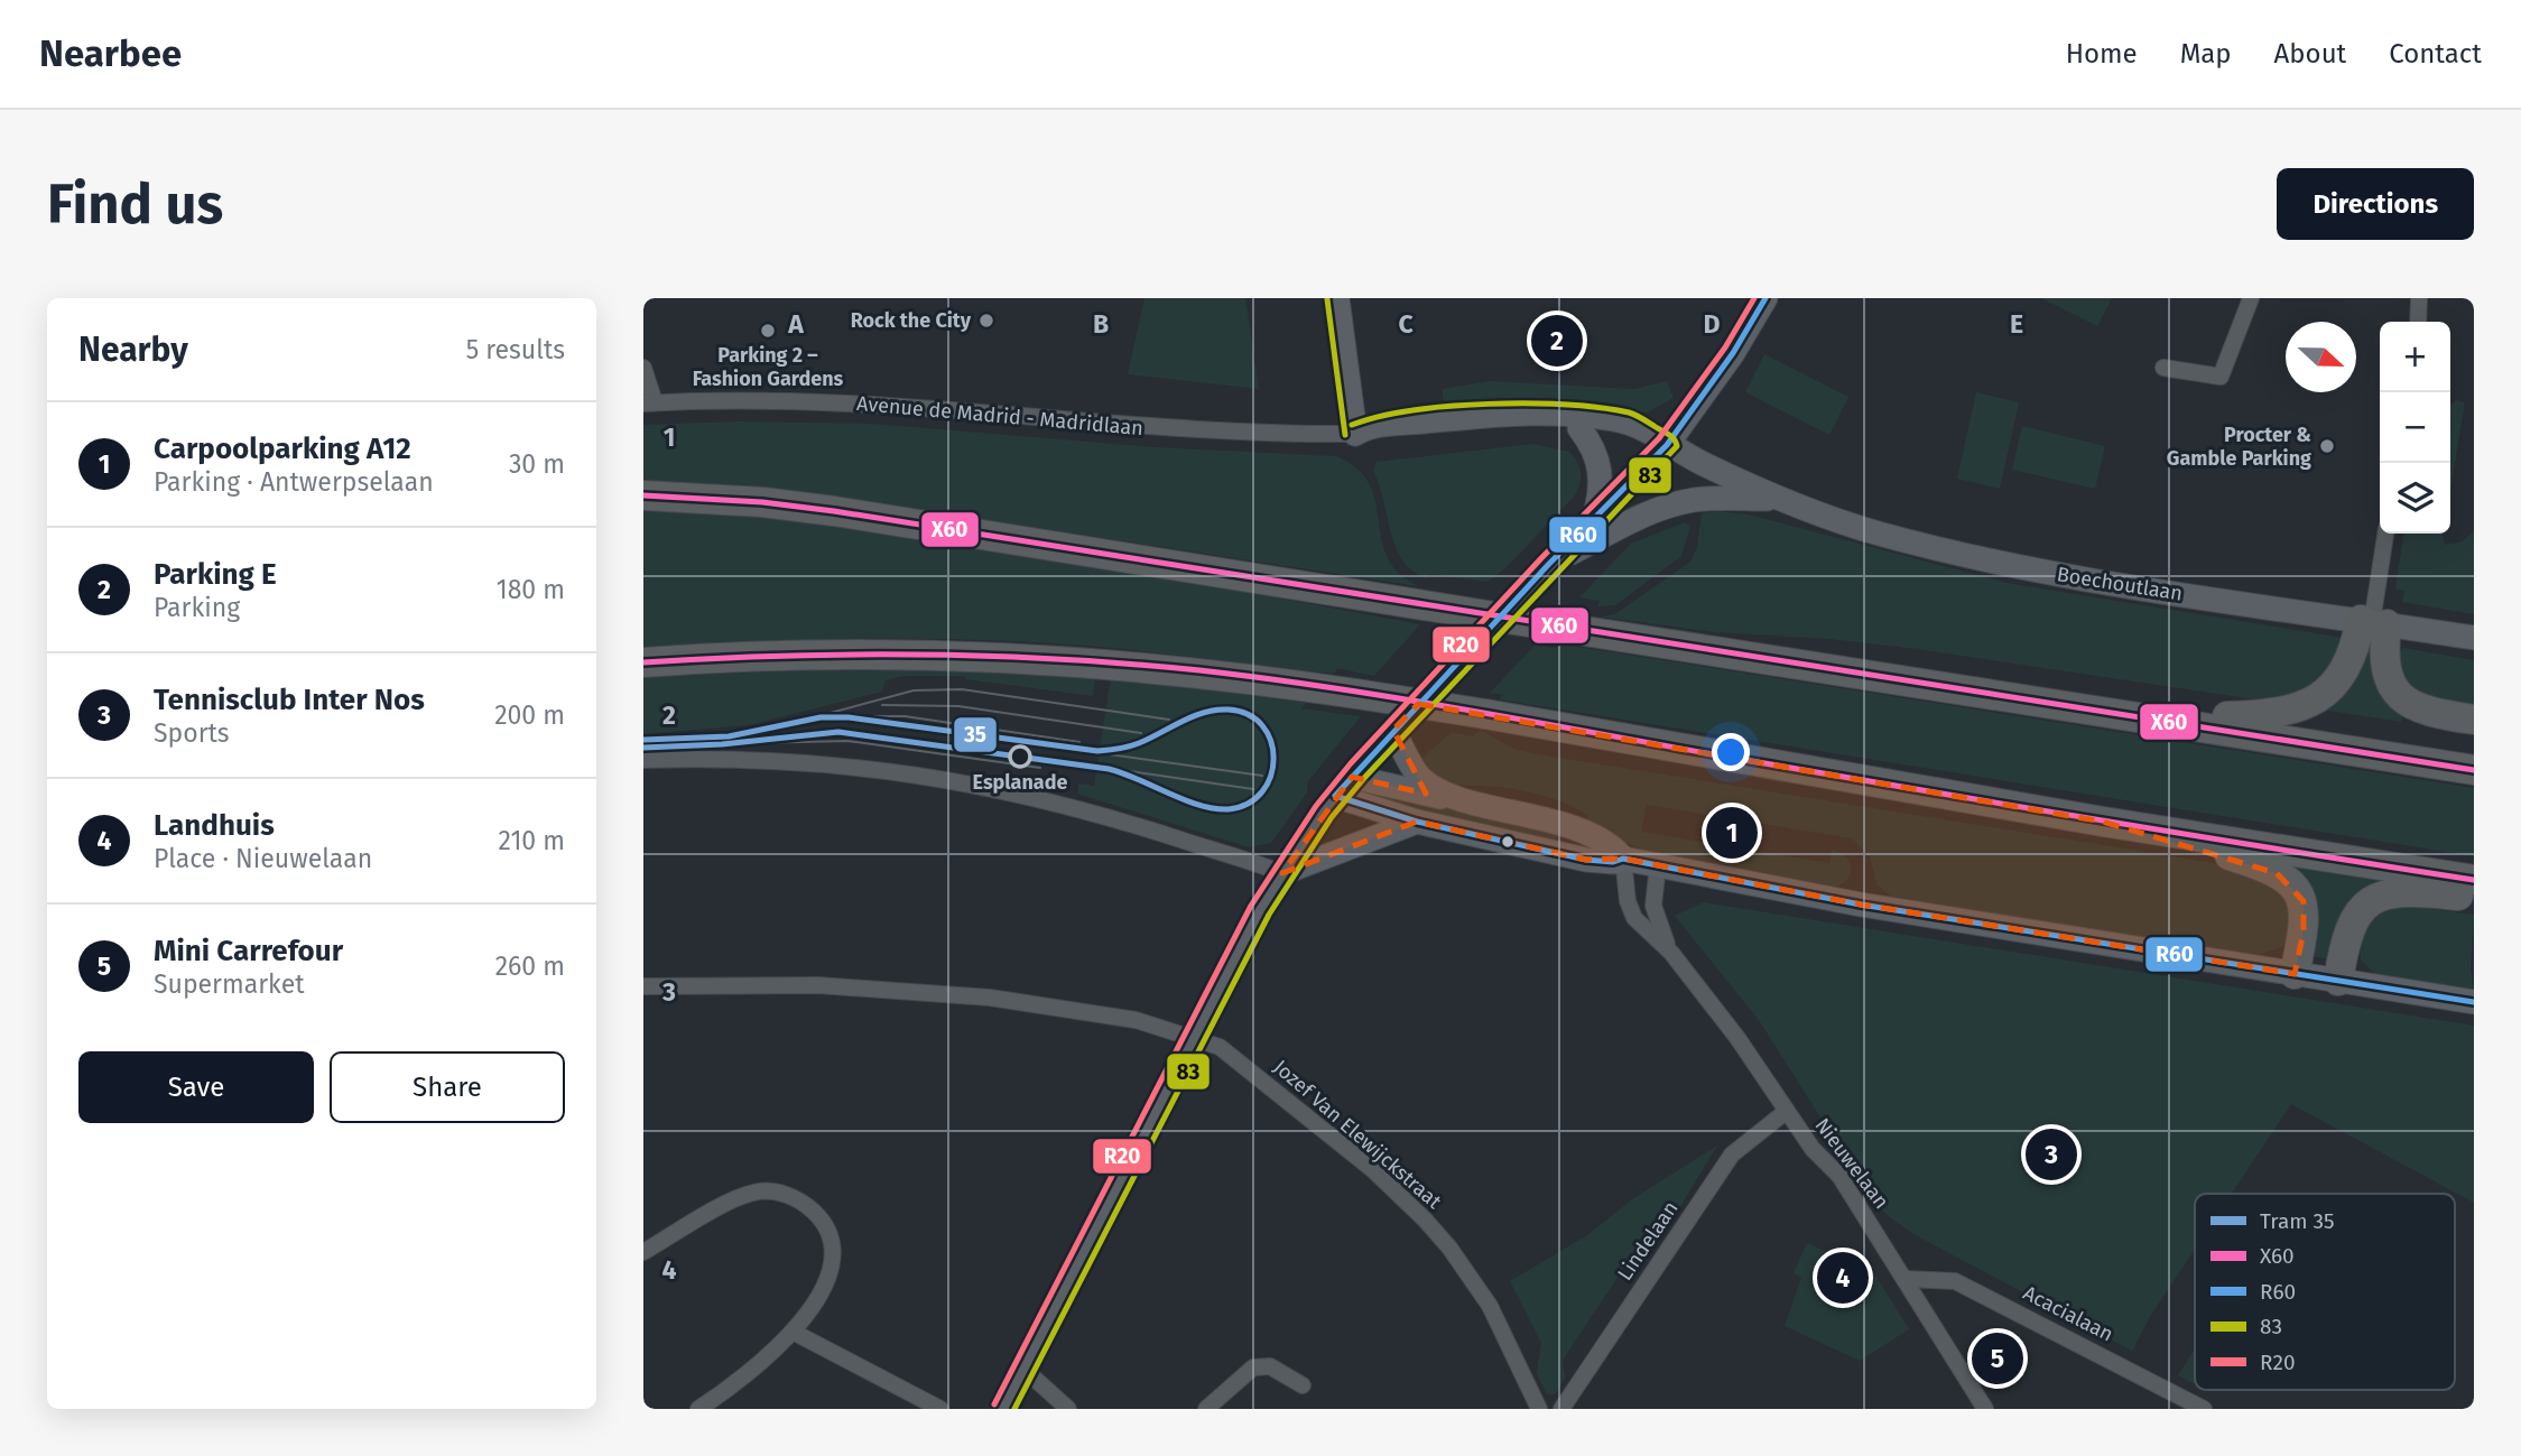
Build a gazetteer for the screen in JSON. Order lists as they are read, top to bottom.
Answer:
{
  "streets": {
    "main road": ["Avenue de Madrid - Madridlaan", "Boechoutlaan"],
    "street": [
      "Jozef Van Elewijckstraat",
      "Nieuwelaan",
      "Lindelaan",
      "Acacialaan"
    ]
  },
  "crossings": [
    ["Avenue de Madrid - Madridlaan", "Boechoutlaan"],
    ["Nieuwelaan", "Lindelaan"],
    ["Nieuwelaan", "Acacialaan"]
  ],
  "places": [
    "Rock the City",
    "Parking 2 – Fashion Gardens",
    "Procter & Gamble Parking",
    "Esplanade"
  ],
  "lines": [
    "transit line R60",
    "transit line R20",
    "transit line 83",
    "transit line X60",
    "tram line 35"
  ],
  "legend": [
    "Tram 35",
    "X60",
    "R60",
    "83",
    "R20"
  ],
  "north": "right",
  "page": {
    "header": "Nearbee",
    "nav": [
      "Home",
      "Map",
      "About",
      "Contact"
    ],
    "buttons": [
      "Directions",
      ["Save", "Share"]
    ],
    "title": "Find us",
    "heading": ["Nearby", "5 results"],
    "pins": [
      "2",
      "1",
      "3",
      "4",
      "5"
    ],
    "map_buttons": ["+", "−"],
    "list": [
      {
        "mark": "1",
        "name": "Carpoolparking A12",
        "note": "Parking · Antwerpselaan",
        "value": "30 m"
      },
      {
        "mark": "2",
        "name": "Parking E",
        "note": "Parking",
        "value": "180 m"
      },
      {
        "mark": "3",
        "name": "Tennisclub Inter Nos",
        "note": "Sports",
        "value": "200 m"
      },
      {
        "mark": "4",
        "name": "Landhuis",
        "note": "Place · Nieuwelaan",
        "value": "210 m"
      },
      {
        "mark": "5",
        "name": "Mini Carrefour",
        "note": "Supermarket",
        "value": "260 m"
      }
    ]
  },
  "grid": {
    "columns": [
      "A",
      "B",
      "C",
      "D",
      "E"
    ],
    "rows": [
      "1",
      "2",
      "3",
      "4"
    ]
  }
}
